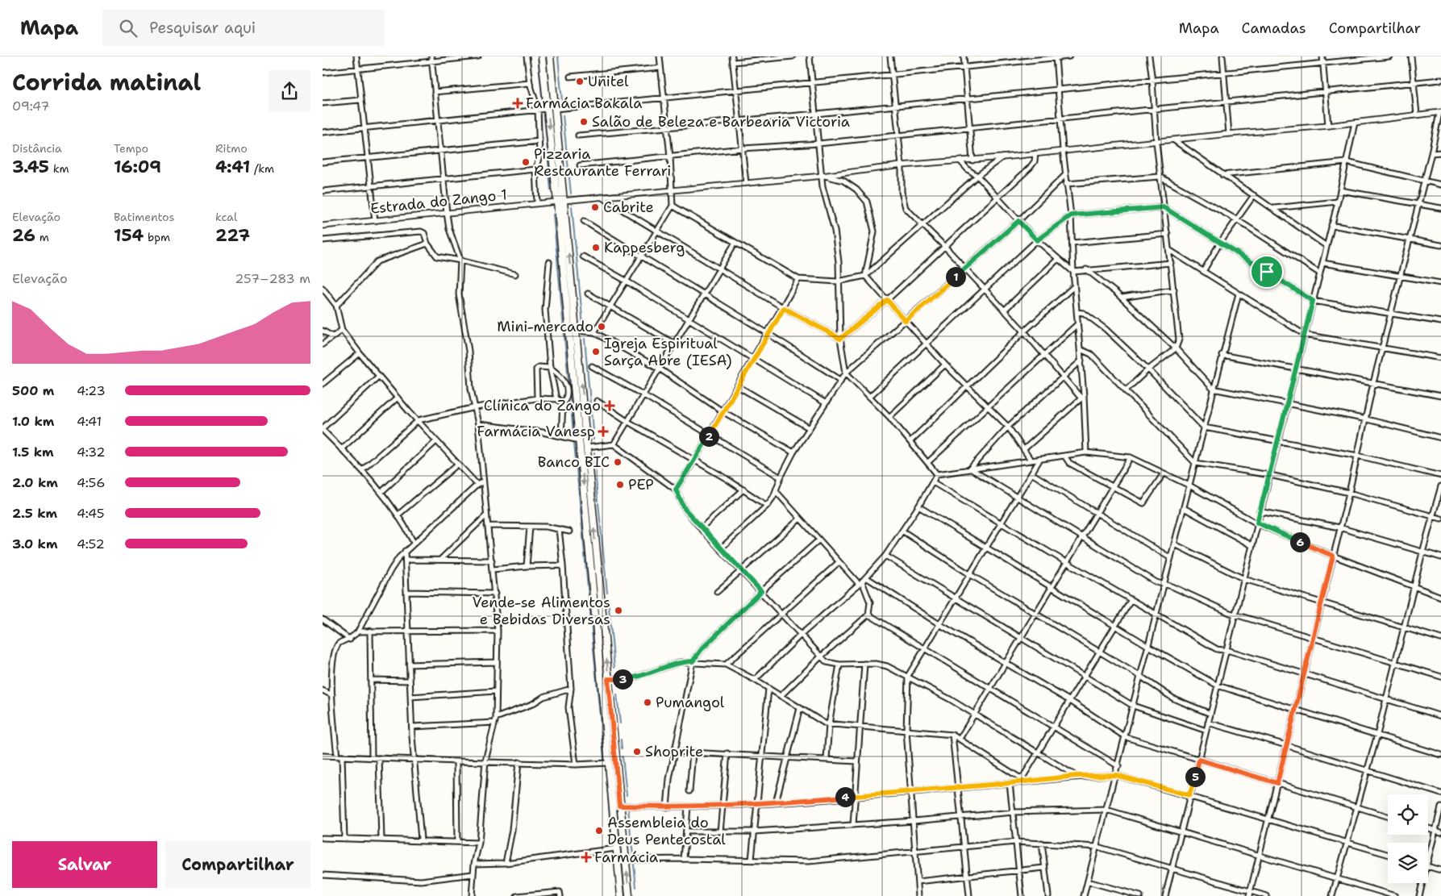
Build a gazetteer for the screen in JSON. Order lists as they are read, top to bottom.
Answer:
{
  "streets": {
    "street": ["Estrada do Zango 1"]
  },
  "places": {
    "other": [
      "Unitel",
      "Salão de Beleza e Barbearia Victoria",
      "Pizzaria Restaurante Ferrari",
      "Cabrite",
      "Kappesberg",
      "Mini-mercado",
      "Igreja Espiritual Sarça Abre (IESA)",
      "Banco BIC",
      "PEP",
      "Vende-se Alimentos e Bebidas Diversas",
      "Pumangol",
      "Shoprite",
      "Assembleia do Deus Pentecostal"
    ],
    "health": [
      "Farmácia Bakala",
      "Clínica do Zango",
      "Farmácia Vanesp",
      "Farmácia"
    ]
  },
  "page": {
    "header": "Mapa",
    "search": "Pesquisar aqui",
    "nav": ["Mapa", "Camadas", "Compartilhar"],
    "heading": ["Corrida matinal", "09:47"],
    "stats": [
      ["Distância", "3.45 km"],
      ["Tempo", "16:09"],
      ["Ritmo", "4:41 /km"],
      ["Elevação", "26 m"],
      ["Batimentos", "154 bpm"],
      ["kcal", "227"]
    ],
    "chart": ["Elevação", "257–283 m"],
    "pins": [
      "1",
      "2",
      "6",
      "3",
      "5",
      "4"
    ],
    "list": [
      {
        "name": "500 m",
        "note": "4:23"
      },
      {
        "name": "1.0 km",
        "note": "4:41"
      },
      {
        "name": "1.5 km",
        "note": "4:32"
      },
      {
        "name": "2.0 km",
        "note": "4:56"
      },
      {
        "name": "2.5 km",
        "note": "4:45"
      },
      {
        "name": "3.0 km",
        "note": "4:52"
      }
    ],
    "buttons": ["Salvar", "Compartilhar"]
  }
}
